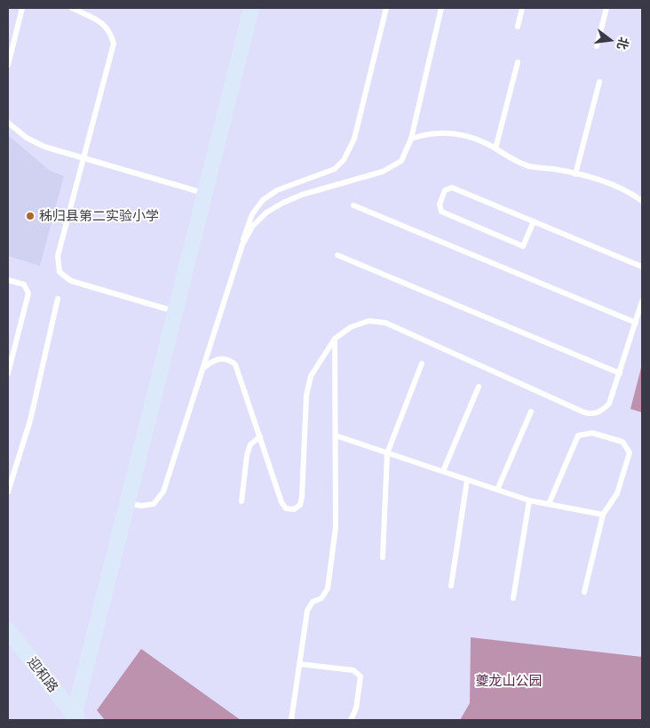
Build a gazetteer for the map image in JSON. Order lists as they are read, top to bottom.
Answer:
{
  "streets": {
    "main road": ["迎和路"]
  },
  "parks": ["夔龙山公园"],
  "places": ["秭归县第二实验小学"],
  "north": "right"
}
